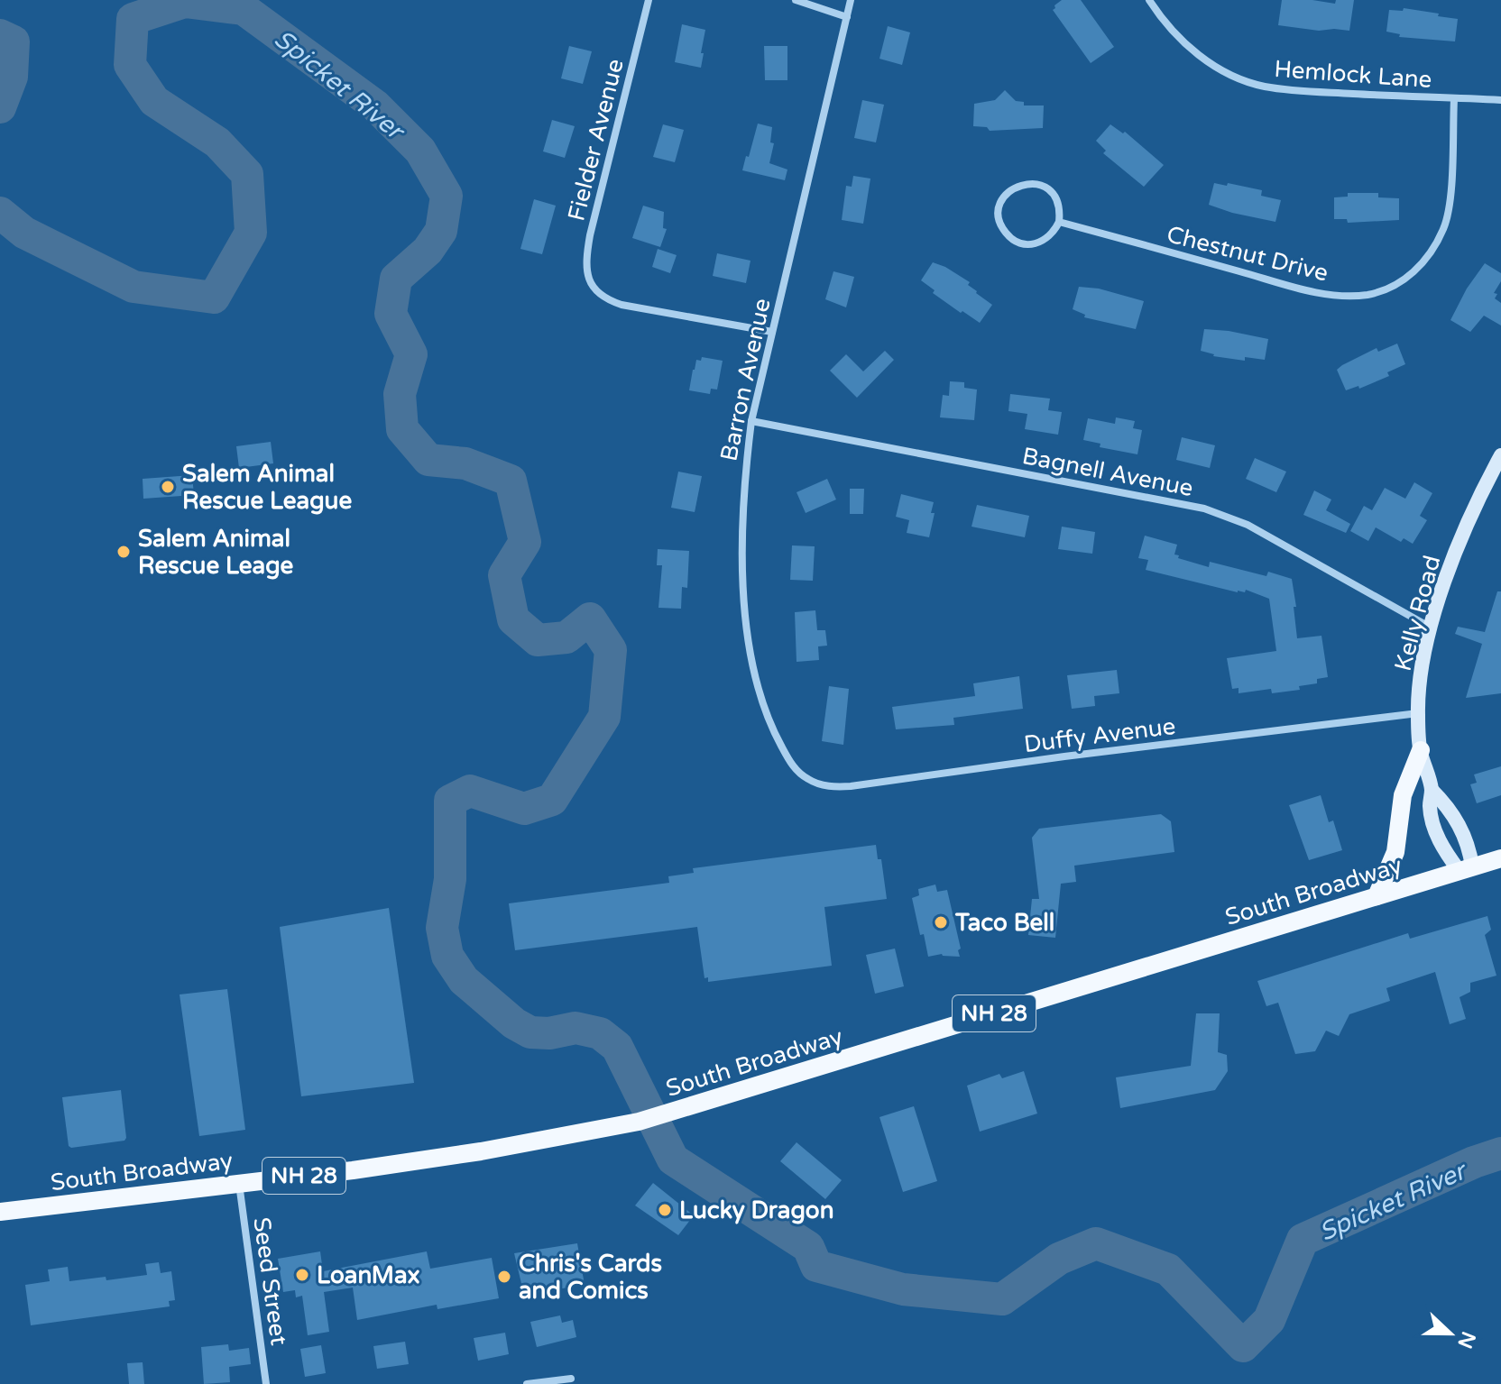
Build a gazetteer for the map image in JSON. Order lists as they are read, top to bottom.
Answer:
{
  "streets": {
    "main road": ["South Broadway", "NH 28"],
    "street": [
      "Hemlock Lane",
      "Fielder Avenue",
      "Chestnut Drive",
      "Barron Avenue",
      "Bagnell Avenue",
      "Kelly Road",
      "Duffy Avenue",
      "Seed Street"
    ]
  },
  "crossings": [
    ["Hemlock Lane", "Chestnut Drive"],
    ["Fielder Avenue", "Barron Avenue"],
    ["Barron Avenue", "Bagnell Avenue"],
    ["Barron Avenue", "Duffy Avenue"],
    ["Bagnell Avenue", "Kelly Road"],
    ["Kelly Road", "Duffy Avenue"],
    ["Kelly Road", "South Broadway"],
    ["South Broadway", "Seed Street"]
  ],
  "water": ["Spicket River"],
  "places": [
    "Salem Animal Rescue League",
    "Salem Animal Rescue Leage",
    "Taco Bell",
    "Lucky Dragon",
    "LoanMax",
    "Chris's Cards and Comics"
  ],
  "north": "right"
}
